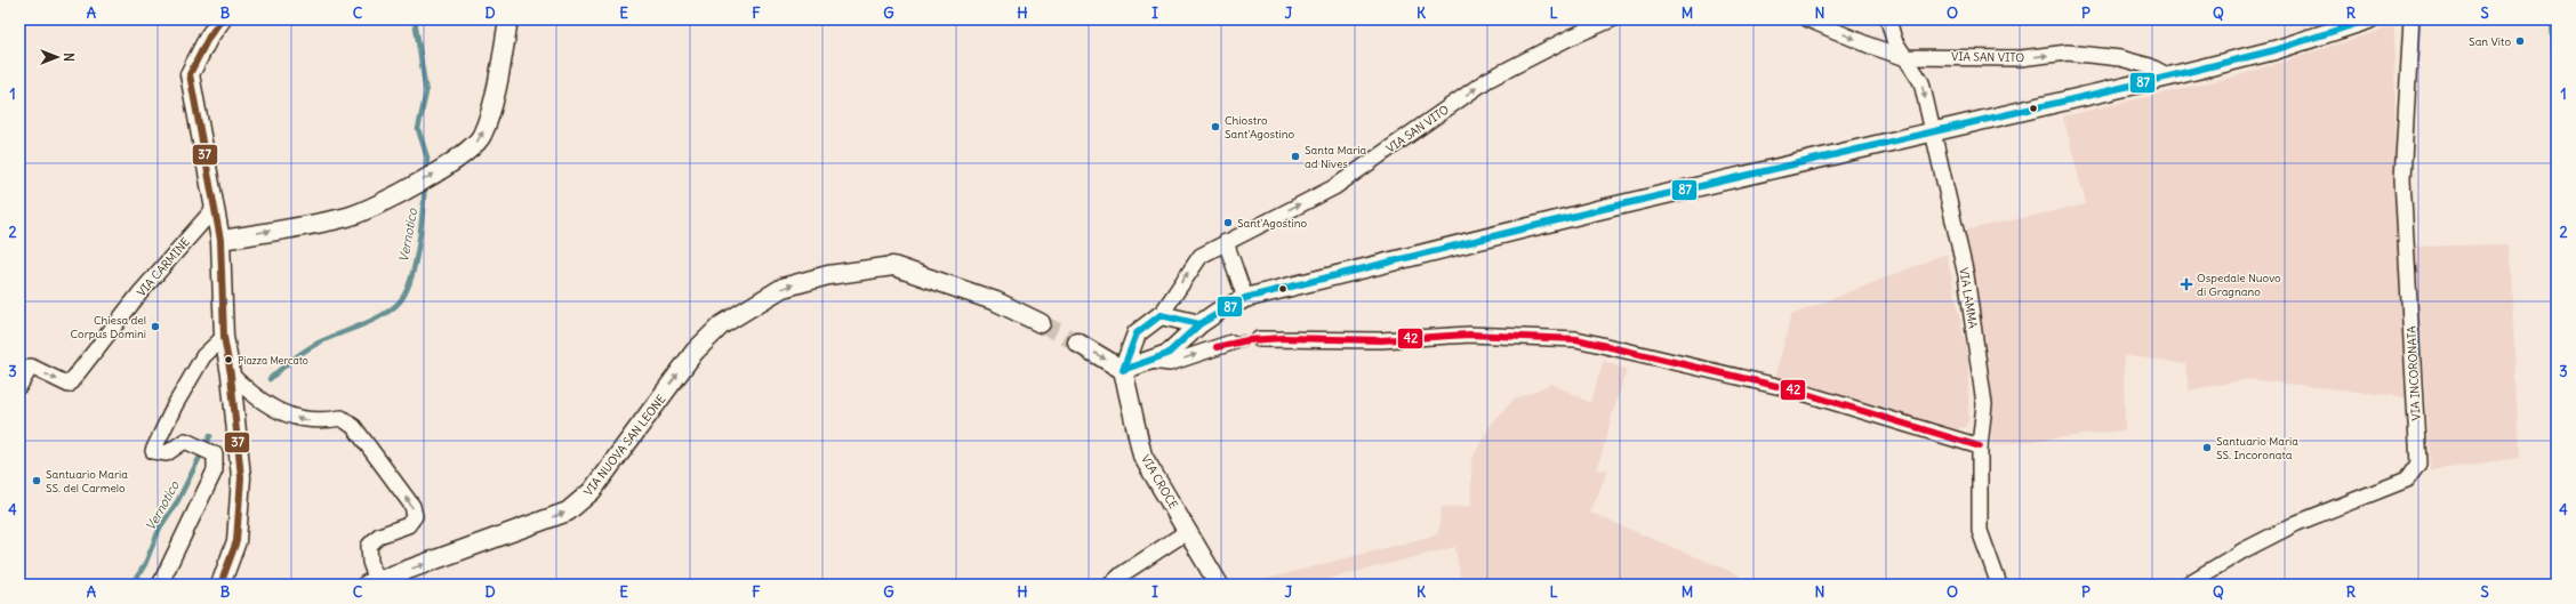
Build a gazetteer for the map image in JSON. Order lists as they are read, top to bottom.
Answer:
{
  "streets": {
    "street": [
      "VIA SAN VITO",
      "VIA CARMINE",
      "VIA LAMMA",
      "VIA INCORONATA",
      "VIA NUOVA SAN LEONE",
      "VIA CROCE"
    ]
  },
  "crossings": [
    ["VIA SAN VITO", "VIA LAMMA"]
  ],
  "one_way": ["VIA CARMINE"],
  "water": ["Vernotico"],
  "places": {
    "other": [
      "San Vito",
      "Chiostro Sant'Agostino",
      "Santa Maria ad Nives",
      "Sant'Agostino",
      "Chiesa del Corpus Domini",
      "Piazza Mercato",
      "Santuario Maria SS. Incoronata",
      "Santuario Maria SS. del Carmelo"
    ],
    "health": ["Ospedale Nuovo di Gragnano"]
  },
  "lines": ["transit line 87", "transit line 37", "transit line 42"],
  "north": "right",
  "grid": {
    "columns": [
      "A",
      "B",
      "C",
      "D",
      "E",
      "F",
      "G",
      "H",
      "I",
      "J",
      "K",
      "L",
      "M",
      "N",
      "O",
      "P",
      "Q",
      "R",
      "S"
    ],
    "rows": [
      "1",
      "2",
      "3",
      "4"
    ]
  }
}
